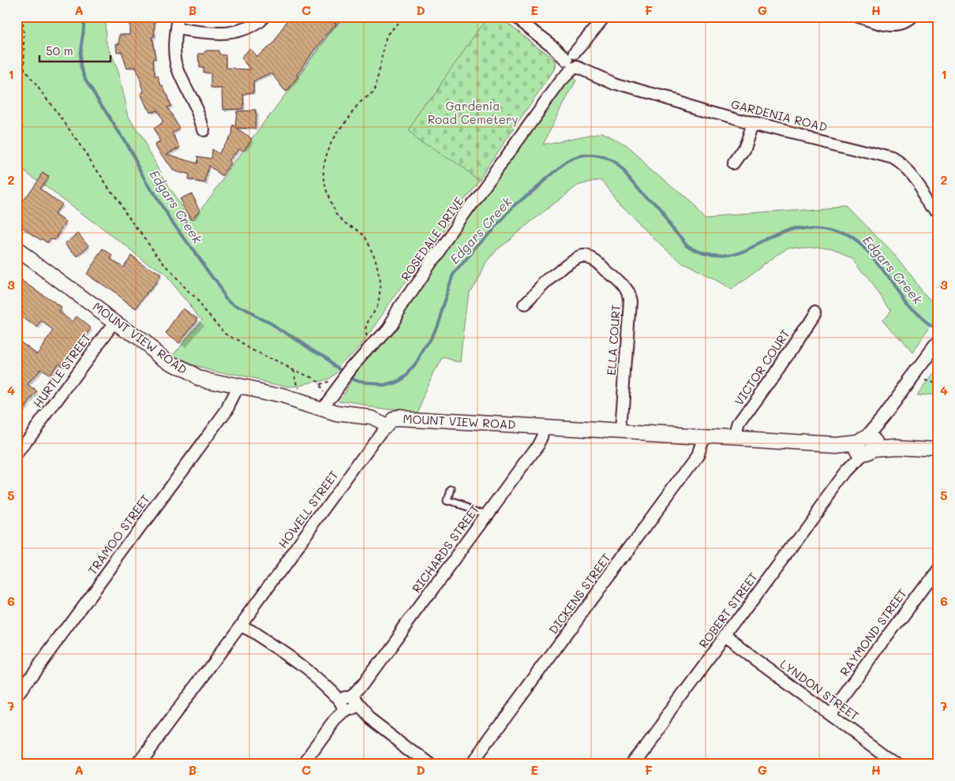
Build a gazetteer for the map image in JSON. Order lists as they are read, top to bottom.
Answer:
{
  "streets": {
    "street": [
      "GARDENIA ROAD",
      "ROSEDALE DRIVE",
      "MOUNT VIEW ROAD",
      "ELLA COURT",
      "VICTOR COURT",
      "HURTLE STREET",
      "HOWELL STREET",
      "TRAMOO STREET",
      "RICHARDS STREET",
      "DICKENS STREET",
      "ROBERT STREET",
      "RAYMOND STREET",
      "LYNDON STREET"
    ]
  },
  "crossings": [
    ["GARDENIA ROAD", "ROSEDALE DRIVE"],
    ["ROSEDALE DRIVE", "MOUNT VIEW ROAD"],
    ["MOUNT VIEW ROAD", "ELLA COURT"],
    ["MOUNT VIEW ROAD", "VICTOR COURT"],
    ["MOUNT VIEW ROAD", "HURTLE STREET"],
    ["MOUNT VIEW ROAD", "HOWELL STREET"],
    ["MOUNT VIEW ROAD", "TRAMOO STREET"],
    ["MOUNT VIEW ROAD", "RICHARDS STREET"],
    ["MOUNT VIEW ROAD", "DICKENS STREET"],
    ["MOUNT VIEW ROAD", "ROBERT STREET"],
    ["ROBERT STREET", "LYNDON STREET"],
    ["RAYMOND STREET", "LYNDON STREET"]
  ],
  "water": ["Edgars Creek"],
  "parks": ["Gardenia Road Cemetery"],
  "scale_bar": "50 m",
  "grid": {
    "columns": [
      "A",
      "B",
      "C",
      "D",
      "E",
      "F",
      "G",
      "H"
    ],
    "rows": [
      "1",
      "2",
      "3",
      "4",
      "5",
      "6",
      "7"
    ]
  }
}
